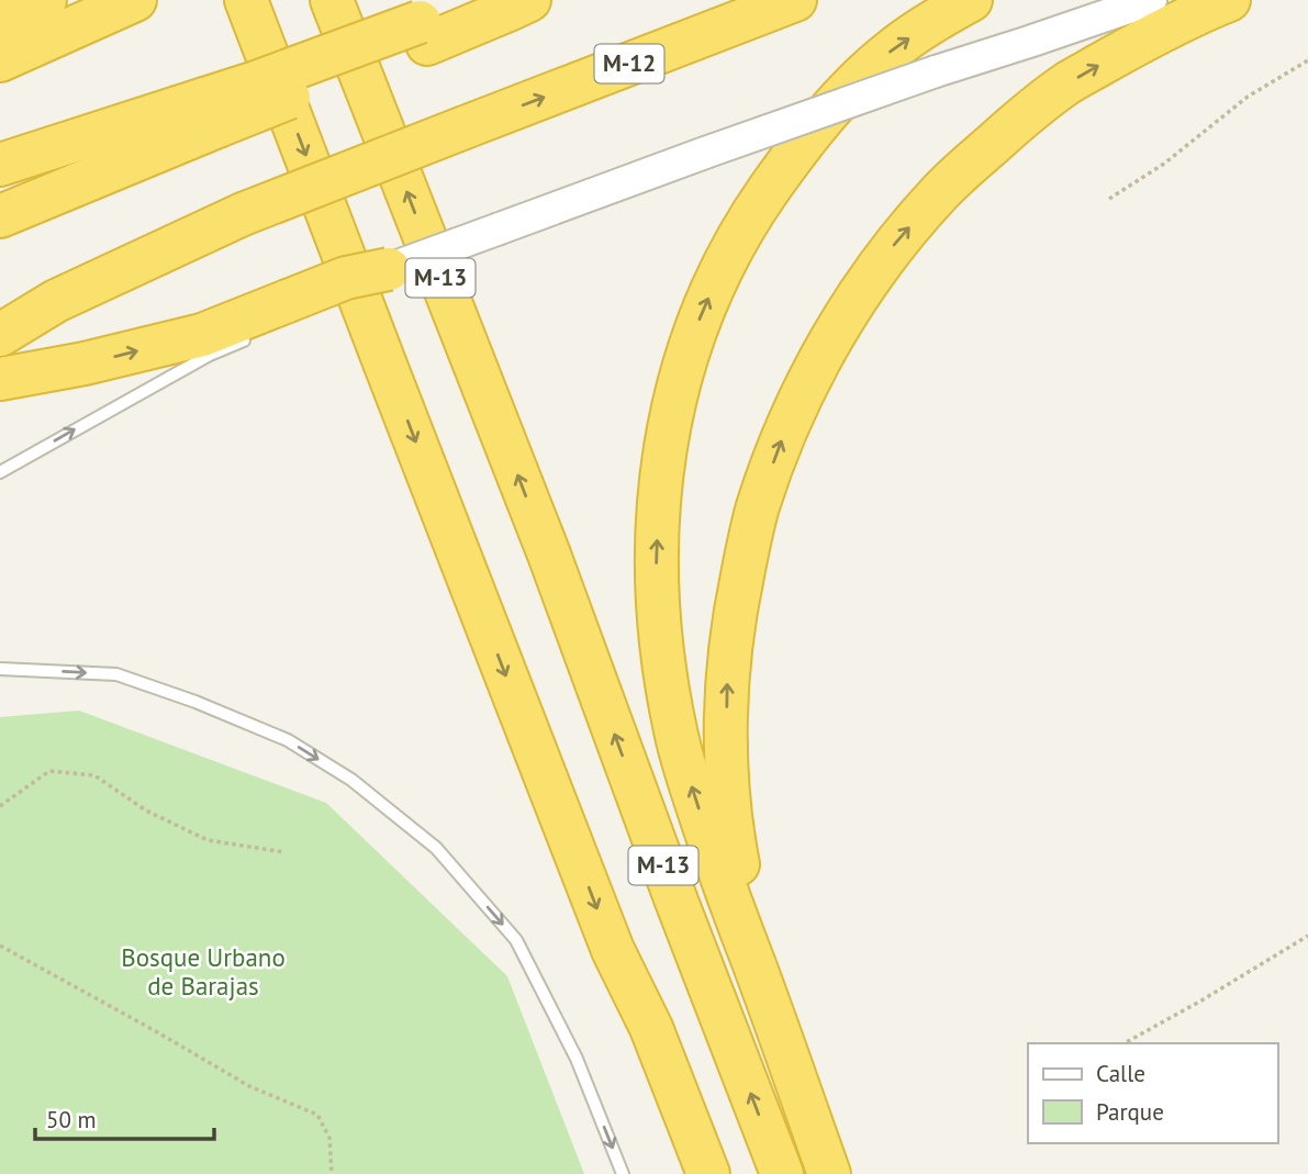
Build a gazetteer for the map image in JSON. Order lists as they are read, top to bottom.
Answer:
{
  "streets": {
    "highway": ["M-12", "M-13"]
  },
  "parks": ["Bosque Urbano de Barajas"],
  "legend": ["Calle", "Parque"],
  "scale_bar": "50 m"
}
